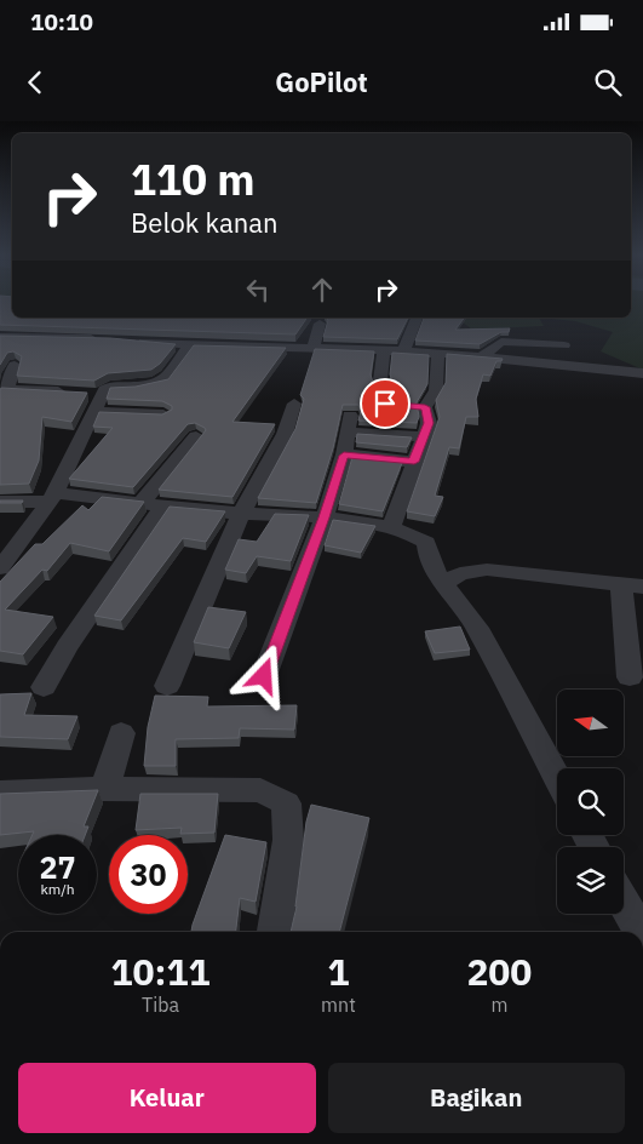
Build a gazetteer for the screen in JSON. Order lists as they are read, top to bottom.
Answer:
{
  "north": "left",
  "page": {
    "status": "10:10",
    "header": "GoPilot",
    "turn": ["110 m", "Belok kanan"],
    "speed": "27 km/h",
    "limit": "30",
    "eta": [
      "10:11",
      "Tiba",
      "1",
      "mnt",
      "200",
      "m"
    ],
    "buttons": ["Keluar", "Bagikan"]
  }
}
